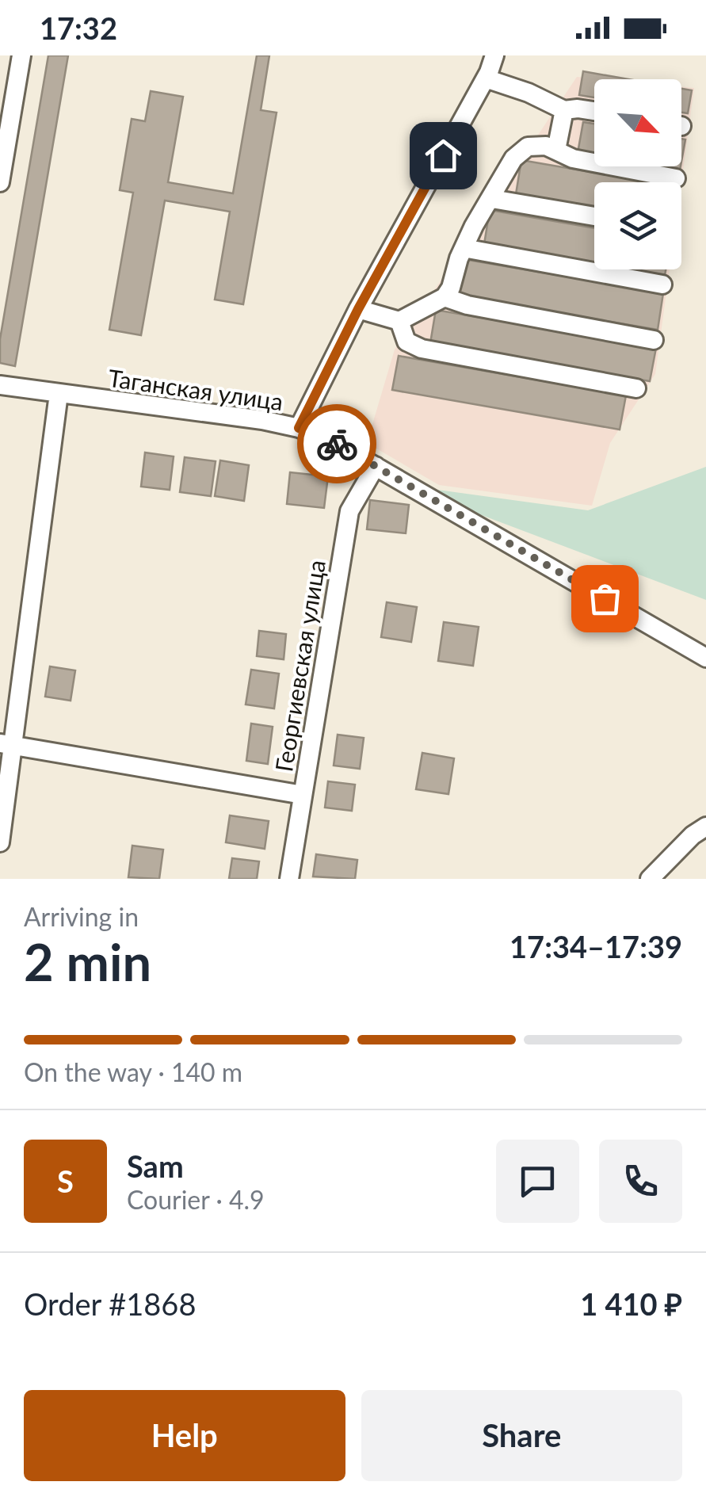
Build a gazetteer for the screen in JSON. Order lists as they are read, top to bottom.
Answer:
{
  "streets": {
    "street": ["Таганская улица", "Георгиевская улица"]
  },
  "crossings": [
    ["Таганская улица", "Георгиевская улица"]
  ],
  "north": "bottom right",
  "page": {
    "status": "17:32",
    "heading": ["2 min", "Arriving in", "17:34–17:39"],
    "panel": [
      "Sam",
      "Courier · 4.9",
      "Order #1868",
      "1 410 ₽"
    ],
    "bar": "On the way · 140 m",
    "round": "S",
    "buttons": ["Help", "Share"]
  }
}
